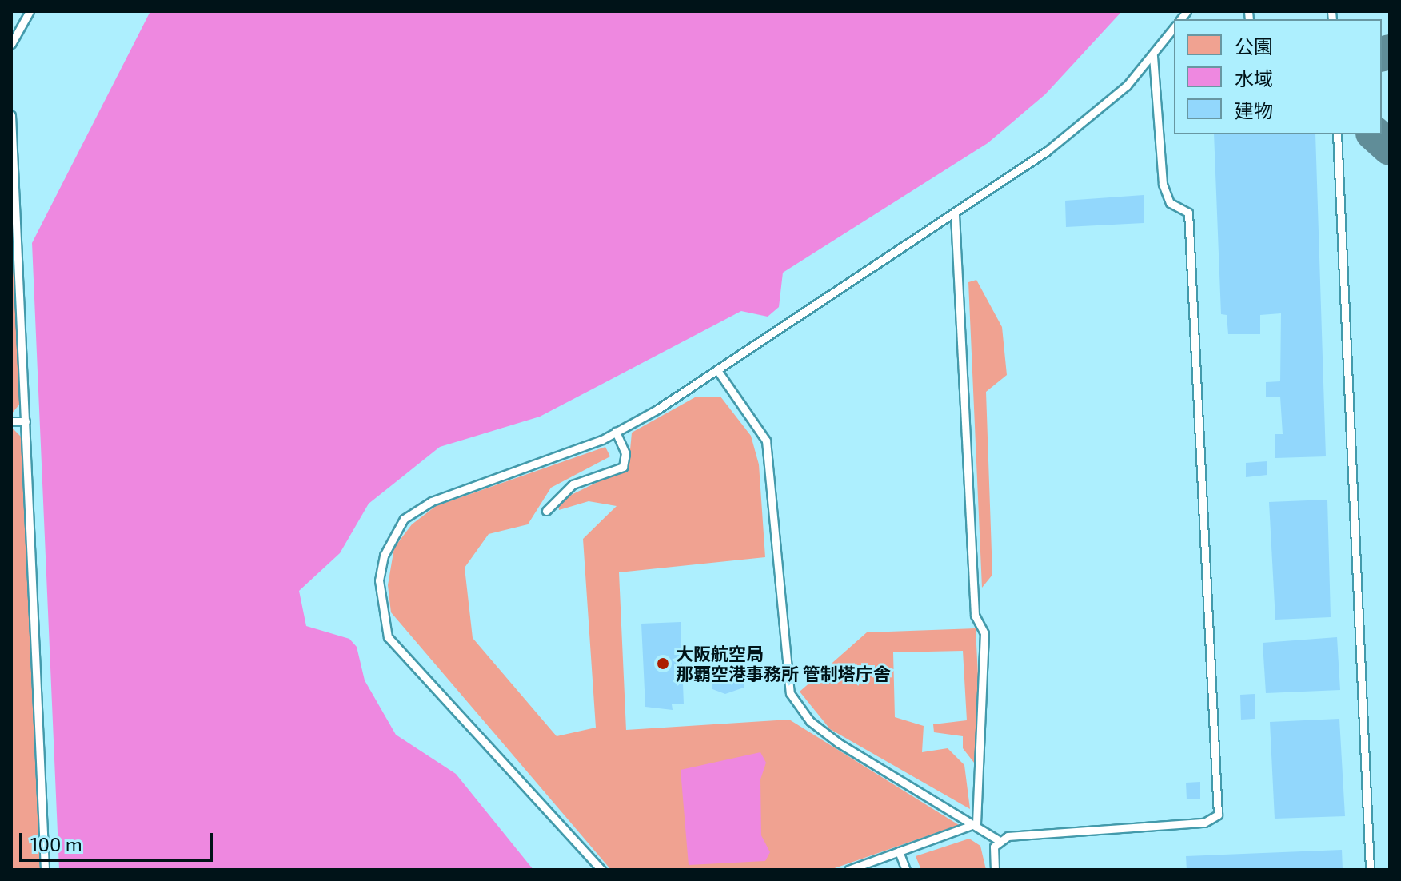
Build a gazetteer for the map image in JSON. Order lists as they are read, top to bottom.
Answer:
{
  "places": ["大阪航空局 那覇空港事務所 管制塔庁舎"],
  "legend": ["公園", "水域", "建物"],
  "scale_bar": "100 m"
}
